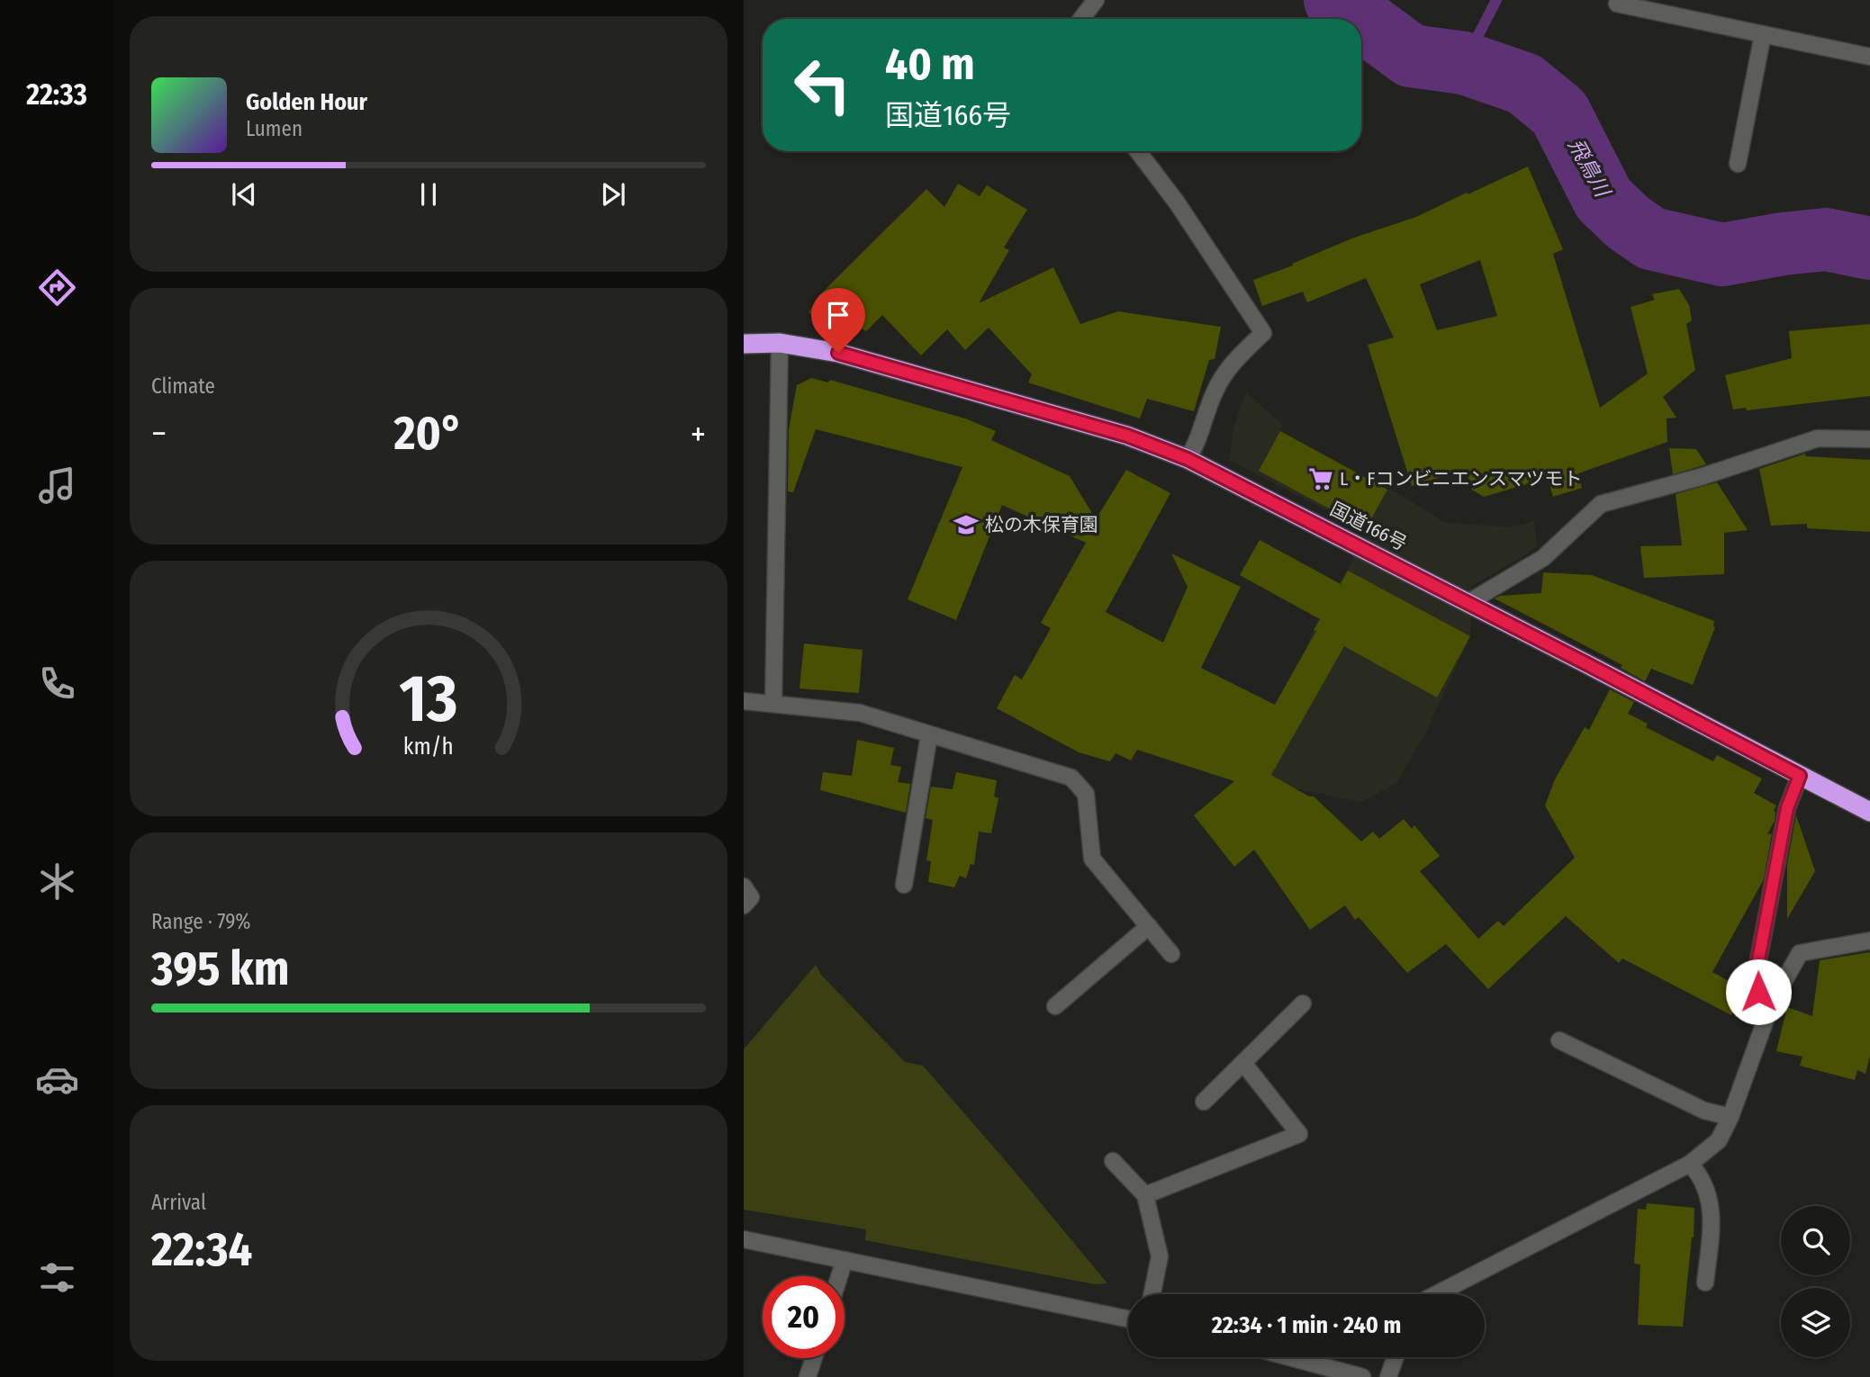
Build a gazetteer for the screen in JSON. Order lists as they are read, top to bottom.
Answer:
{
  "streets": {
    "highway": ["国道166号"]
  },
  "water": ["飛鳥川"],
  "places": {
    "supermarket": ["L・Fコンビニエンスマツモト"],
    "school or university": ["松の木保育園"]
  },
  "page": {
    "tabs": "22:33",
    "turn": ["40 m", "国道166号"],
    "song": ["Golden Hour", "Lumen"],
    "tile": [
      "Climate",
      ["Range · 79%", "395 km"],
      ["Arrival", "22:34"]
    ],
    "heat": ["−", "20°", "+"],
    "limit": "20",
    "trip": "22:34 · 1 min · 240 m",
    "gauge": ["13", "km/h"]
  }
}
